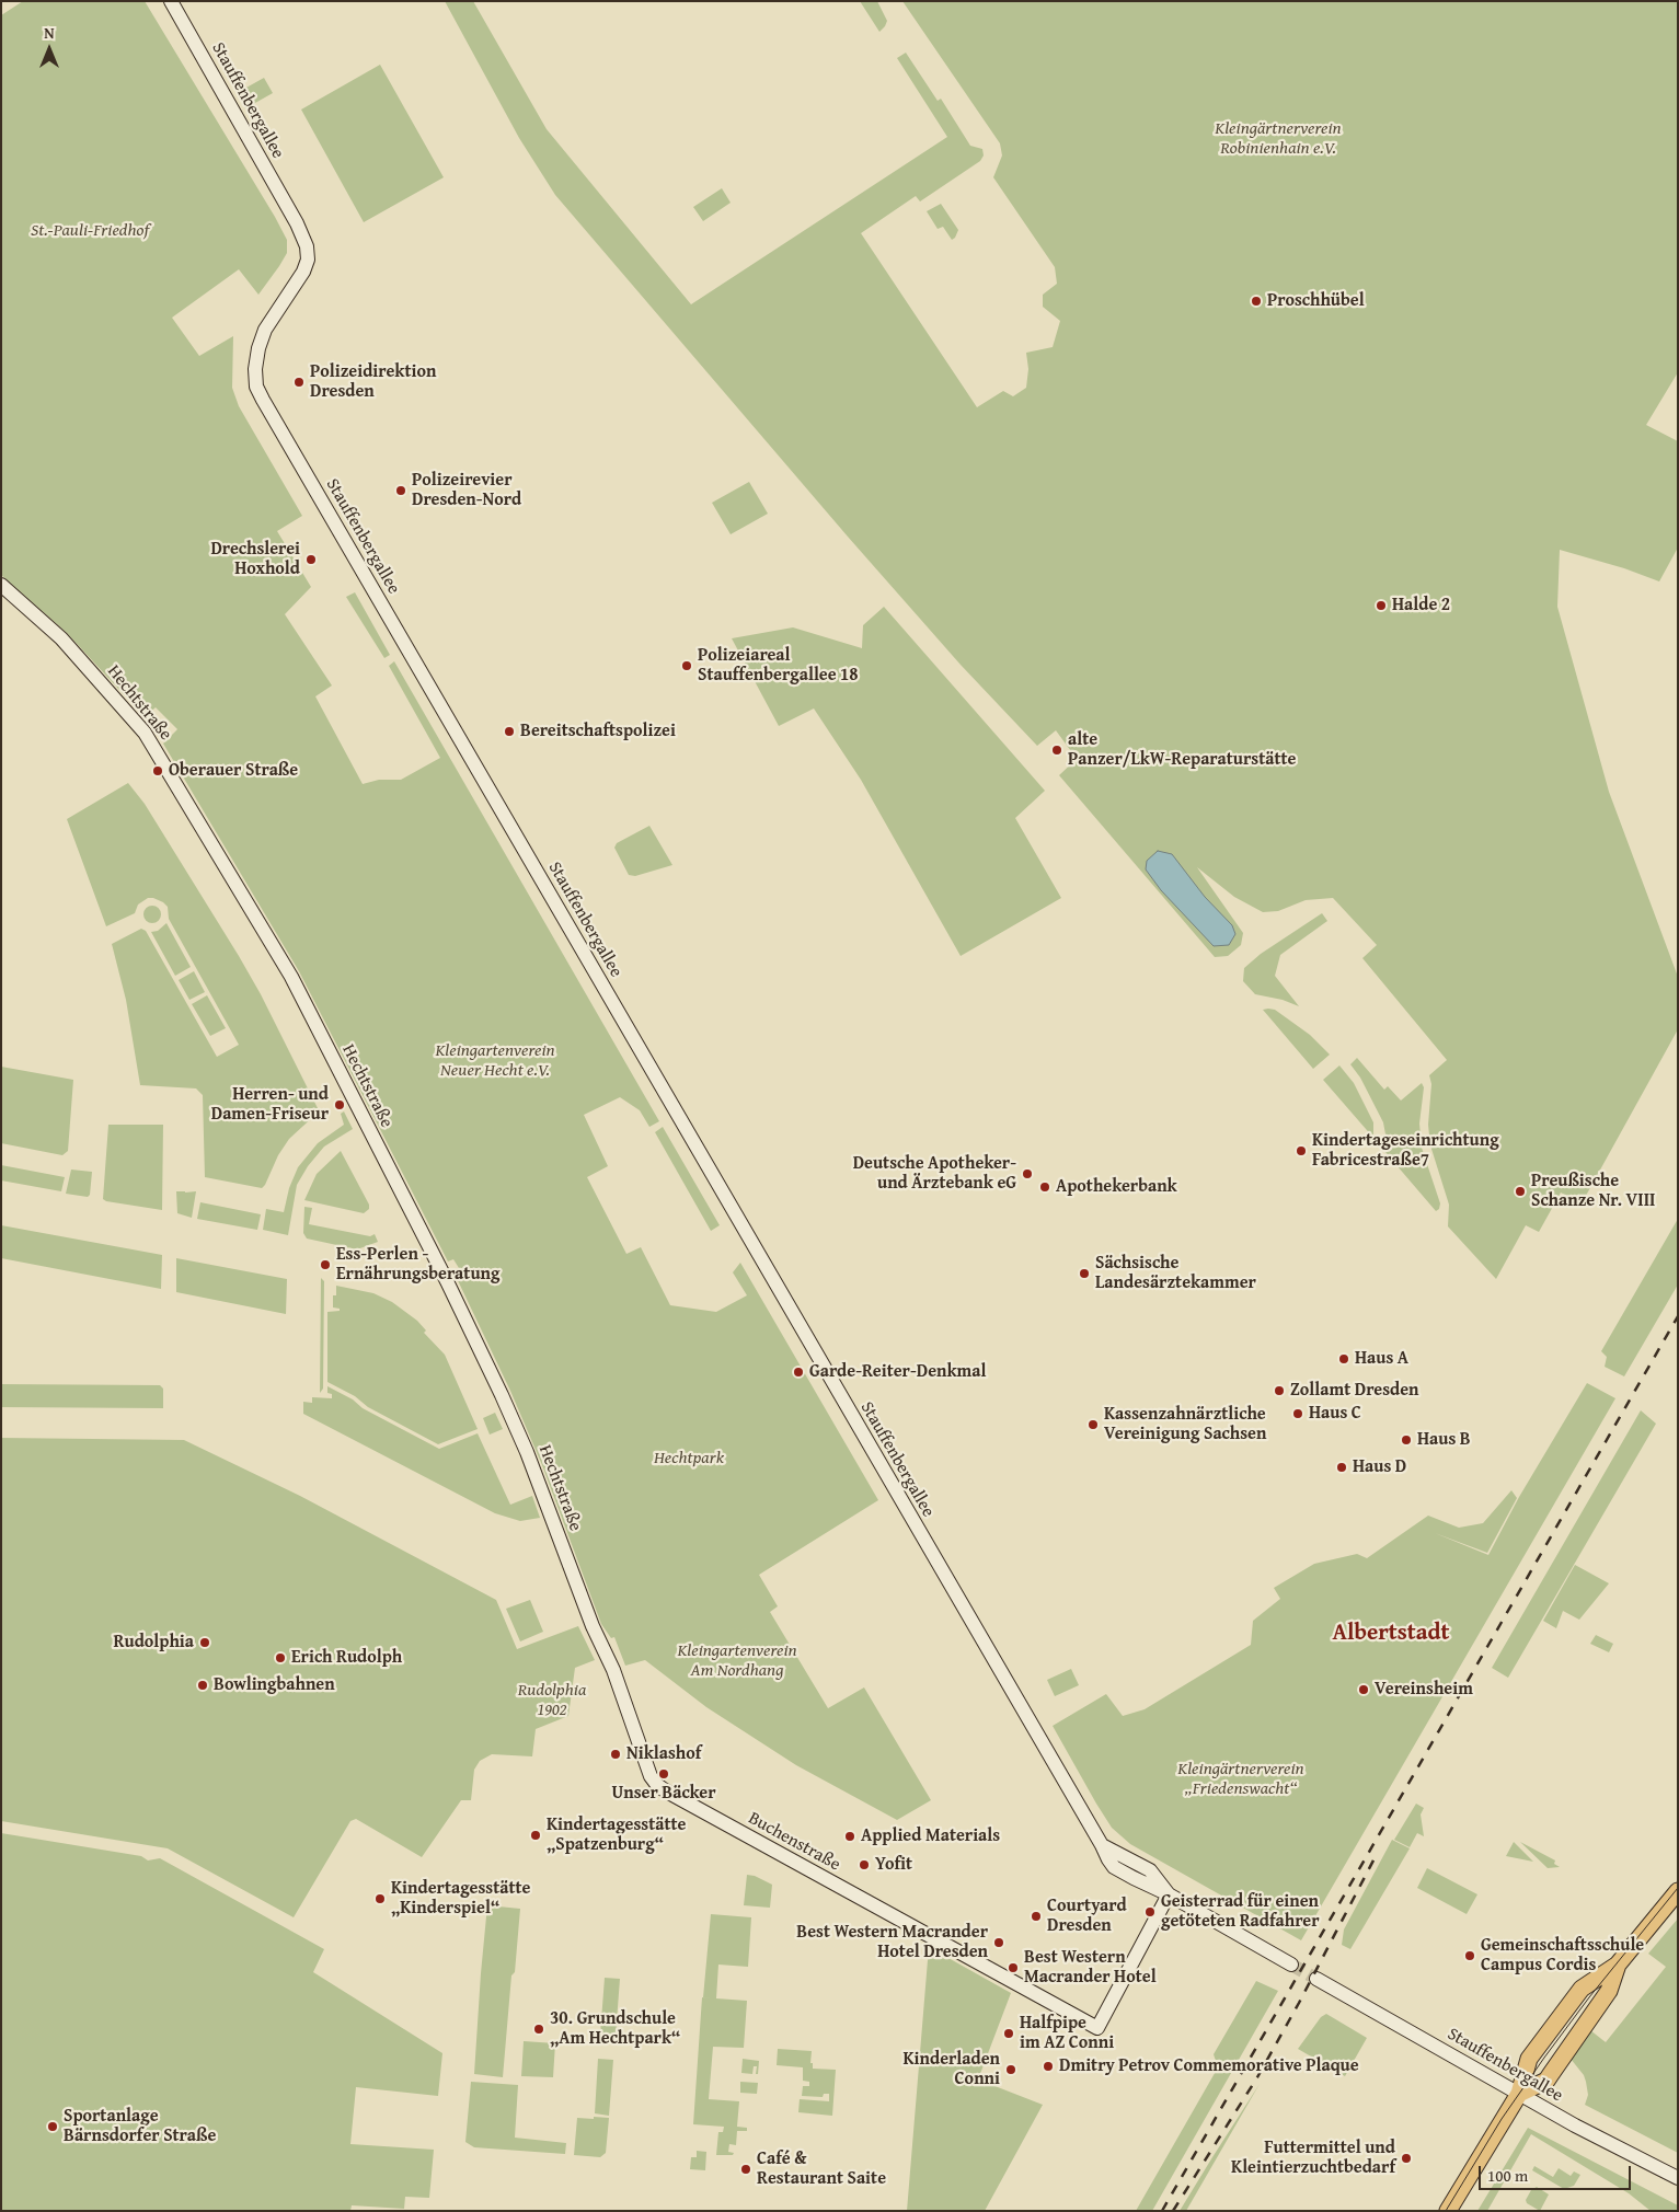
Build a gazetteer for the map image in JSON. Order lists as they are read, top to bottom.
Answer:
{
  "streets": {
    "main road": ["Stauffenbergallee", "Hechtstraße", "Buchenstraße"]
  },
  "crossings": [
    ["Stauffenbergallee", "Buchenstraße"],
    ["Hechtstraße", "Buchenstraße"]
  ],
  "districts": ["Albertstadt"],
  "parks": [
    "Kleingärtnerverein Robinienhain e.V.",
    "St.-Pauli-Friedhof",
    "Kleingartenverein Neuer Hecht e.V.",
    "Hechtpark",
    "Kleingartenverein Am Nordhang",
    "Rudolphia 1902",
    "Kleingärtnerverein „Friedenswacht“"
  ],
  "places": [
    "Proschhübel",
    "Polizeidirektion Dresden",
    "Polizeirevier Dresden-Nord",
    "Drechslerei Hoxhold",
    "Halde 2",
    "Polizeiareal Stauffenbergallee 18",
    "Bereitschaftspolizei",
    "alte Panzer/LkW-Reparaturstätte",
    "Oberauer Straße",
    "Herren- und Damen-Friseur",
    "Kindertageseinrichtung Fabricestraße7",
    "Deutsche Apotheker- und Ärztebank eG",
    "Apothekerbank",
    "Preußische Schanze Nr. VIII",
    "Ess-Perlen - Ernährungsberatung",
    "Sächsische Landesärztekammer",
    "Haus A",
    "Garde-Reiter-Denkmal",
    "Zollamt Dresden",
    "Haus C",
    "Kassenzahnärztliche Vereinigung Sachsen",
    "Haus B",
    "Haus D",
    "Rudolphia",
    "Erich Rudolph",
    "Bowlingbahnen",
    "Vereinsheim",
    "Niklashof",
    "Unser Bäcker",
    "Kindertagesstätte „Spatzenburg“",
    "Applied Materials",
    "Yofit",
    "Kindertagesstätte „Kinderspiel“",
    "Geisterrad für einen getöteten Radfahrer",
    "Courtyard Dresden",
    "Best Western Macrander Hotel Dresden",
    "Gemeinschaftsschule Campus Cordis",
    "Best Western Macrander Hotel",
    "30. Grundschule „Am Hechtpark“",
    "Halfpipe im AZ Conni",
    "Dmitry Petrov Commemorative Plaque",
    "Kinderladen Conni",
    "Sportanlage Bärnsdorfer Straße",
    "Futtermittel und Kleintierzuchtbedarf",
    "Café & Restaurant Saite"
  ],
  "scale_bar": "100 m",
  "north": "top"
}
